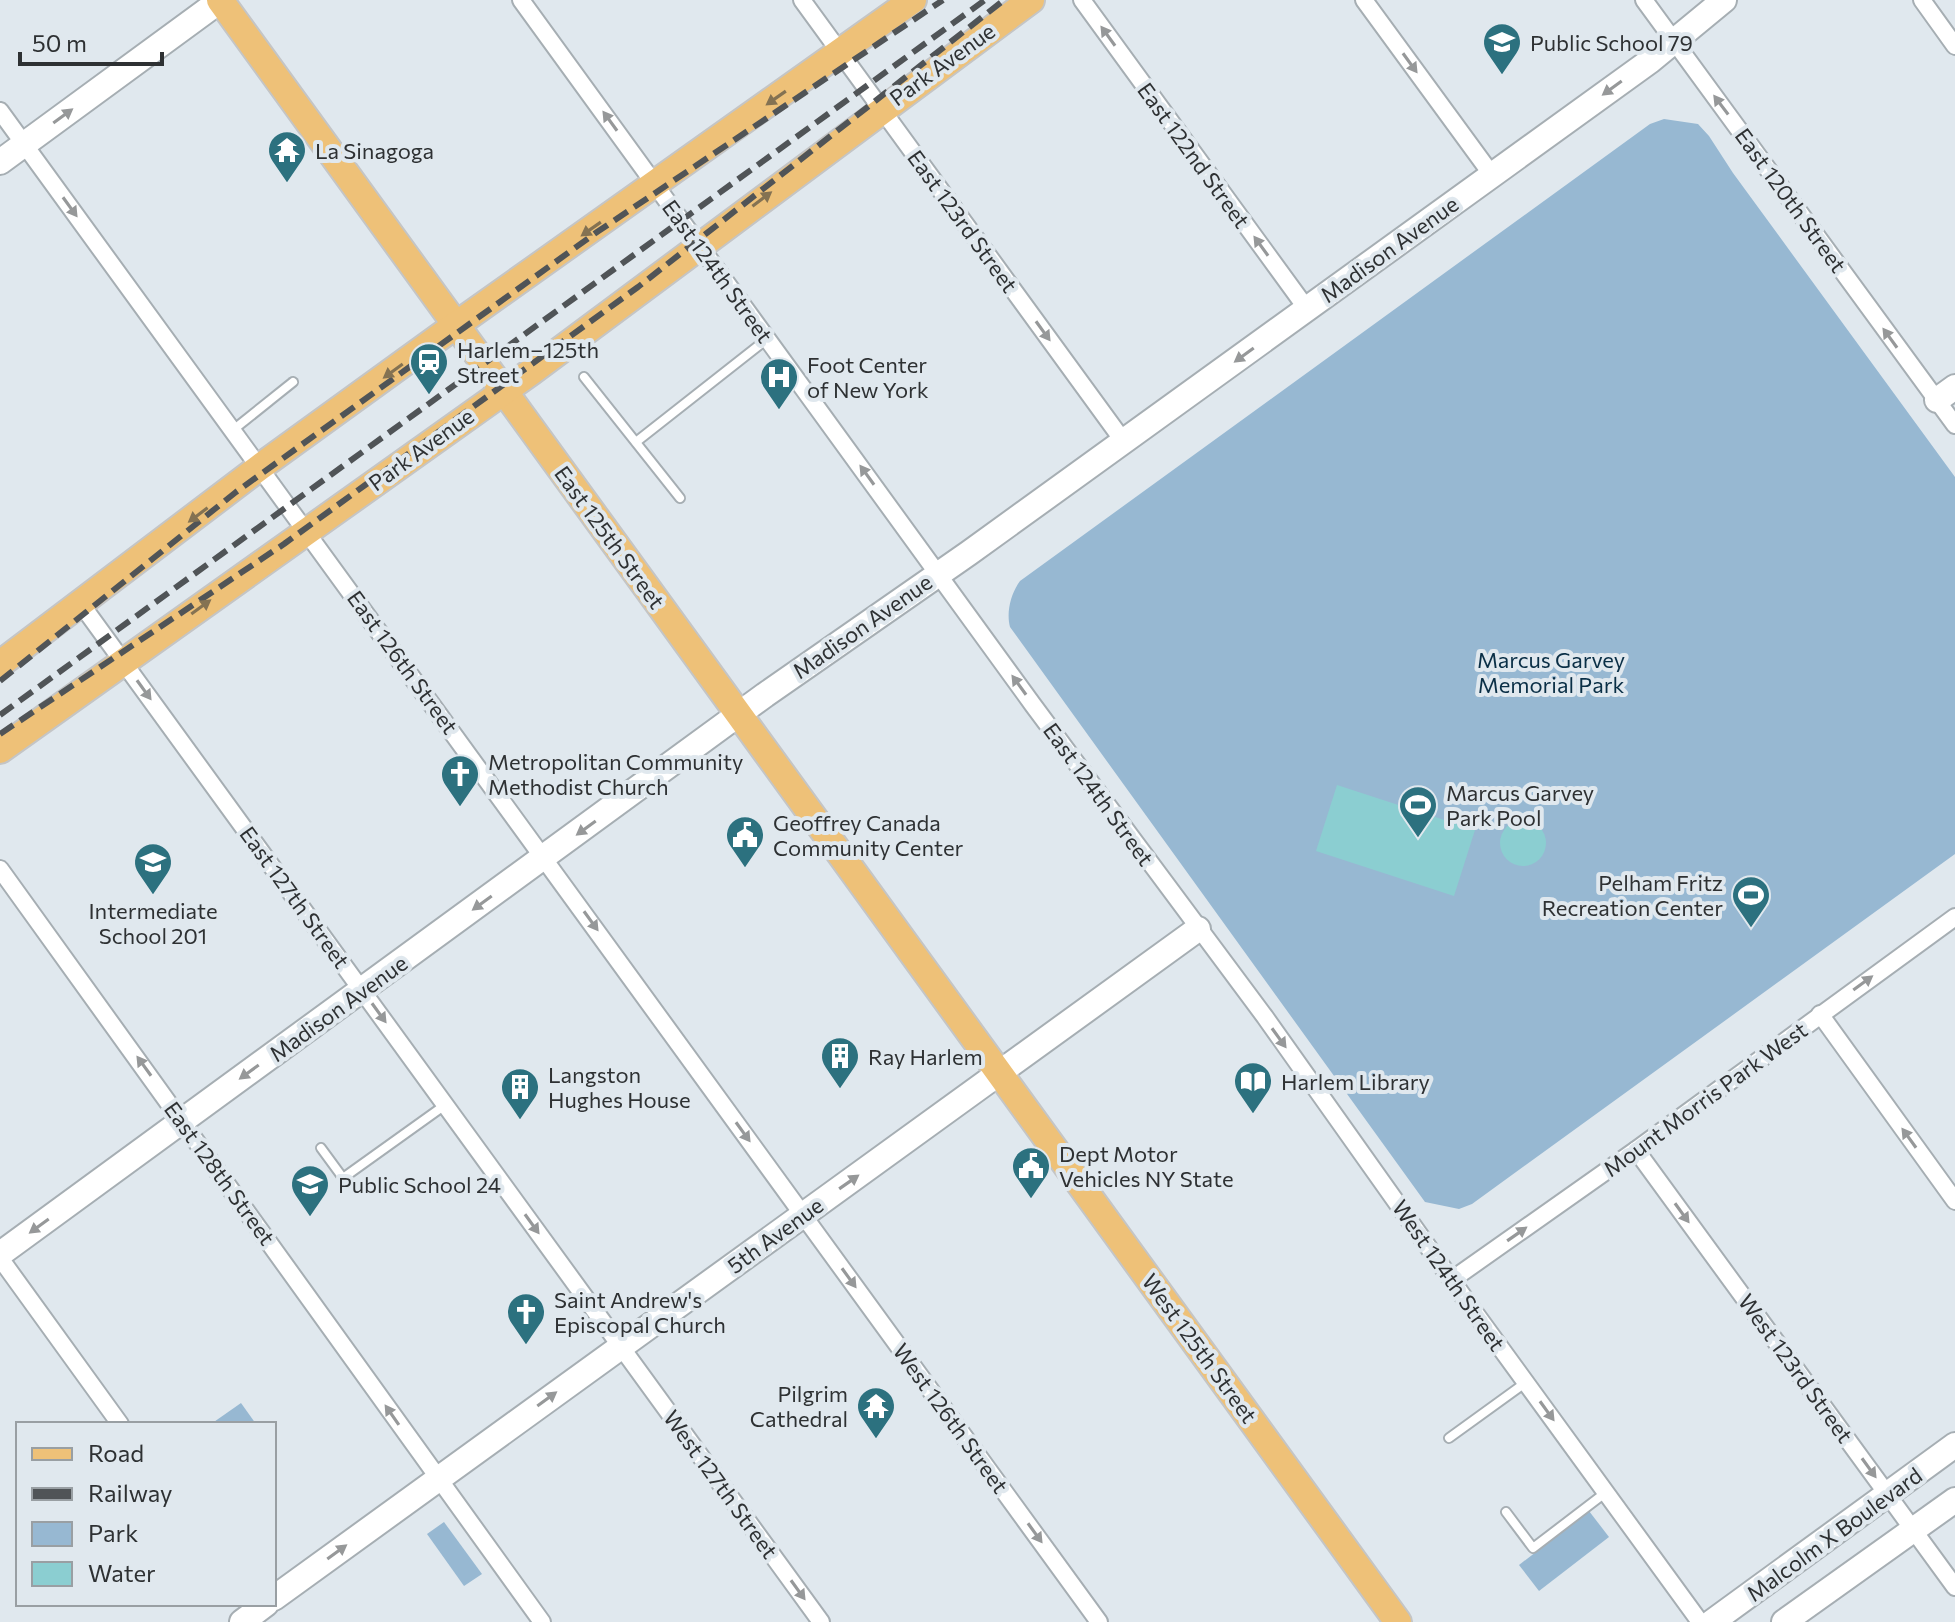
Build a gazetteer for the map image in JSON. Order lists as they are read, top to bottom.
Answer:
{
  "streets": {
    "main road": [
      "Park Avenue",
      "Madison Avenue",
      "East 125th Street",
      "5th Avenue",
      "West 125th Street",
      "Malcolm X Boulevard"
    ],
    "street": [
      "East 122nd Street",
      "East 120th Street",
      "East 123rd Street",
      "East 124th Street",
      "East 126th Street",
      "East 127th Street",
      "Mount Morris Park West",
      "East 128th Street",
      "West 124th Street",
      "West 123rd Street",
      "West 126th Street",
      "West 127th Street"
    ]
  },
  "crossings": [
    ["Park Avenue", "East 123rd Street"],
    ["Park Avenue", "East 124th Street"],
    ["Park Avenue", "East 125th Street"],
    ["Park Avenue", "East 126th Street"],
    ["Park Avenue", "East 127th Street"],
    ["East 122nd Street", "Madison Avenue"],
    ["East 120th Street", "Madison Avenue"],
    ["East 123rd Street", "Madison Avenue"],
    ["Madison Avenue", "East 124th Street"],
    ["Madison Avenue", "East 125th Street"],
    ["Madison Avenue", "East 126th Street"],
    ["Madison Avenue", "East 127th Street"],
    ["Madison Avenue", "East 128th Street"],
    ["East 124th Street", "5th Avenue"],
    ["East 124th Street", "West 124th Street"],
    ["East 125th Street", "5th Avenue"],
    ["East 125th Street", "West 125th Street"],
    ["East 126th Street", "5th Avenue"],
    ["East 126th Street", "West 126th Street"],
    ["East 127th Street", "5th Avenue"],
    ["East 127th Street", "West 127th Street"],
    ["Mount Morris Park West", "West 124th Street"],
    ["Mount Morris Park West", "West 123rd Street"],
    ["East 128th Street", "5th Avenue"],
    ["5th Avenue", "West 124th Street"],
    ["5th Avenue", "West 125th Street"],
    ["5th Avenue", "West 126th Street"],
    ["5th Avenue", "West 127th Street"],
    ["West 123rd Street", "Malcolm X Boulevard"]
  ],
  "one_way": [
    "East 122nd Street",
    "East 120th Street",
    "East 123rd Street",
    "Madison Avenue",
    "East 124th Street",
    "East 126th Street",
    "East 127th Street",
    "Mount Morris Park West",
    "East 128th Street",
    "5th Avenue",
    "West 124th Street",
    "West 123rd Street",
    "West 126th Street",
    "West 127th Street"
  ],
  "parks": ["Marcus Garvey Memorial Park"],
  "places": {
    "school or university": ["Public School 79", "Intermediate School 201", "Public School 24"],
    "temple": ["La Sinagoga", "Pilgrim Cathedral"],
    "station": ["Harlem–125th Street"],
    "hospital": ["Foot Center of New York"],
    "church": ["Metropolitan Community Methodist Church", "Saint Andrew's Episcopal Church"],
    "sports": ["Marcus Garvey Park Pool", "Pelham Fritz Recreation Center"],
    "public building": ["Geoffrey Canada Community Center", "Dept Motor Vehicles NY State"],
    "building": ["Ray Harlem", "Langston Hughes House"],
    "library": ["Harlem Library"]
  },
  "legend": [
    "Road",
    "Railway",
    "Park",
    "Water"
  ],
  "scale_bar": "50 m"
}
